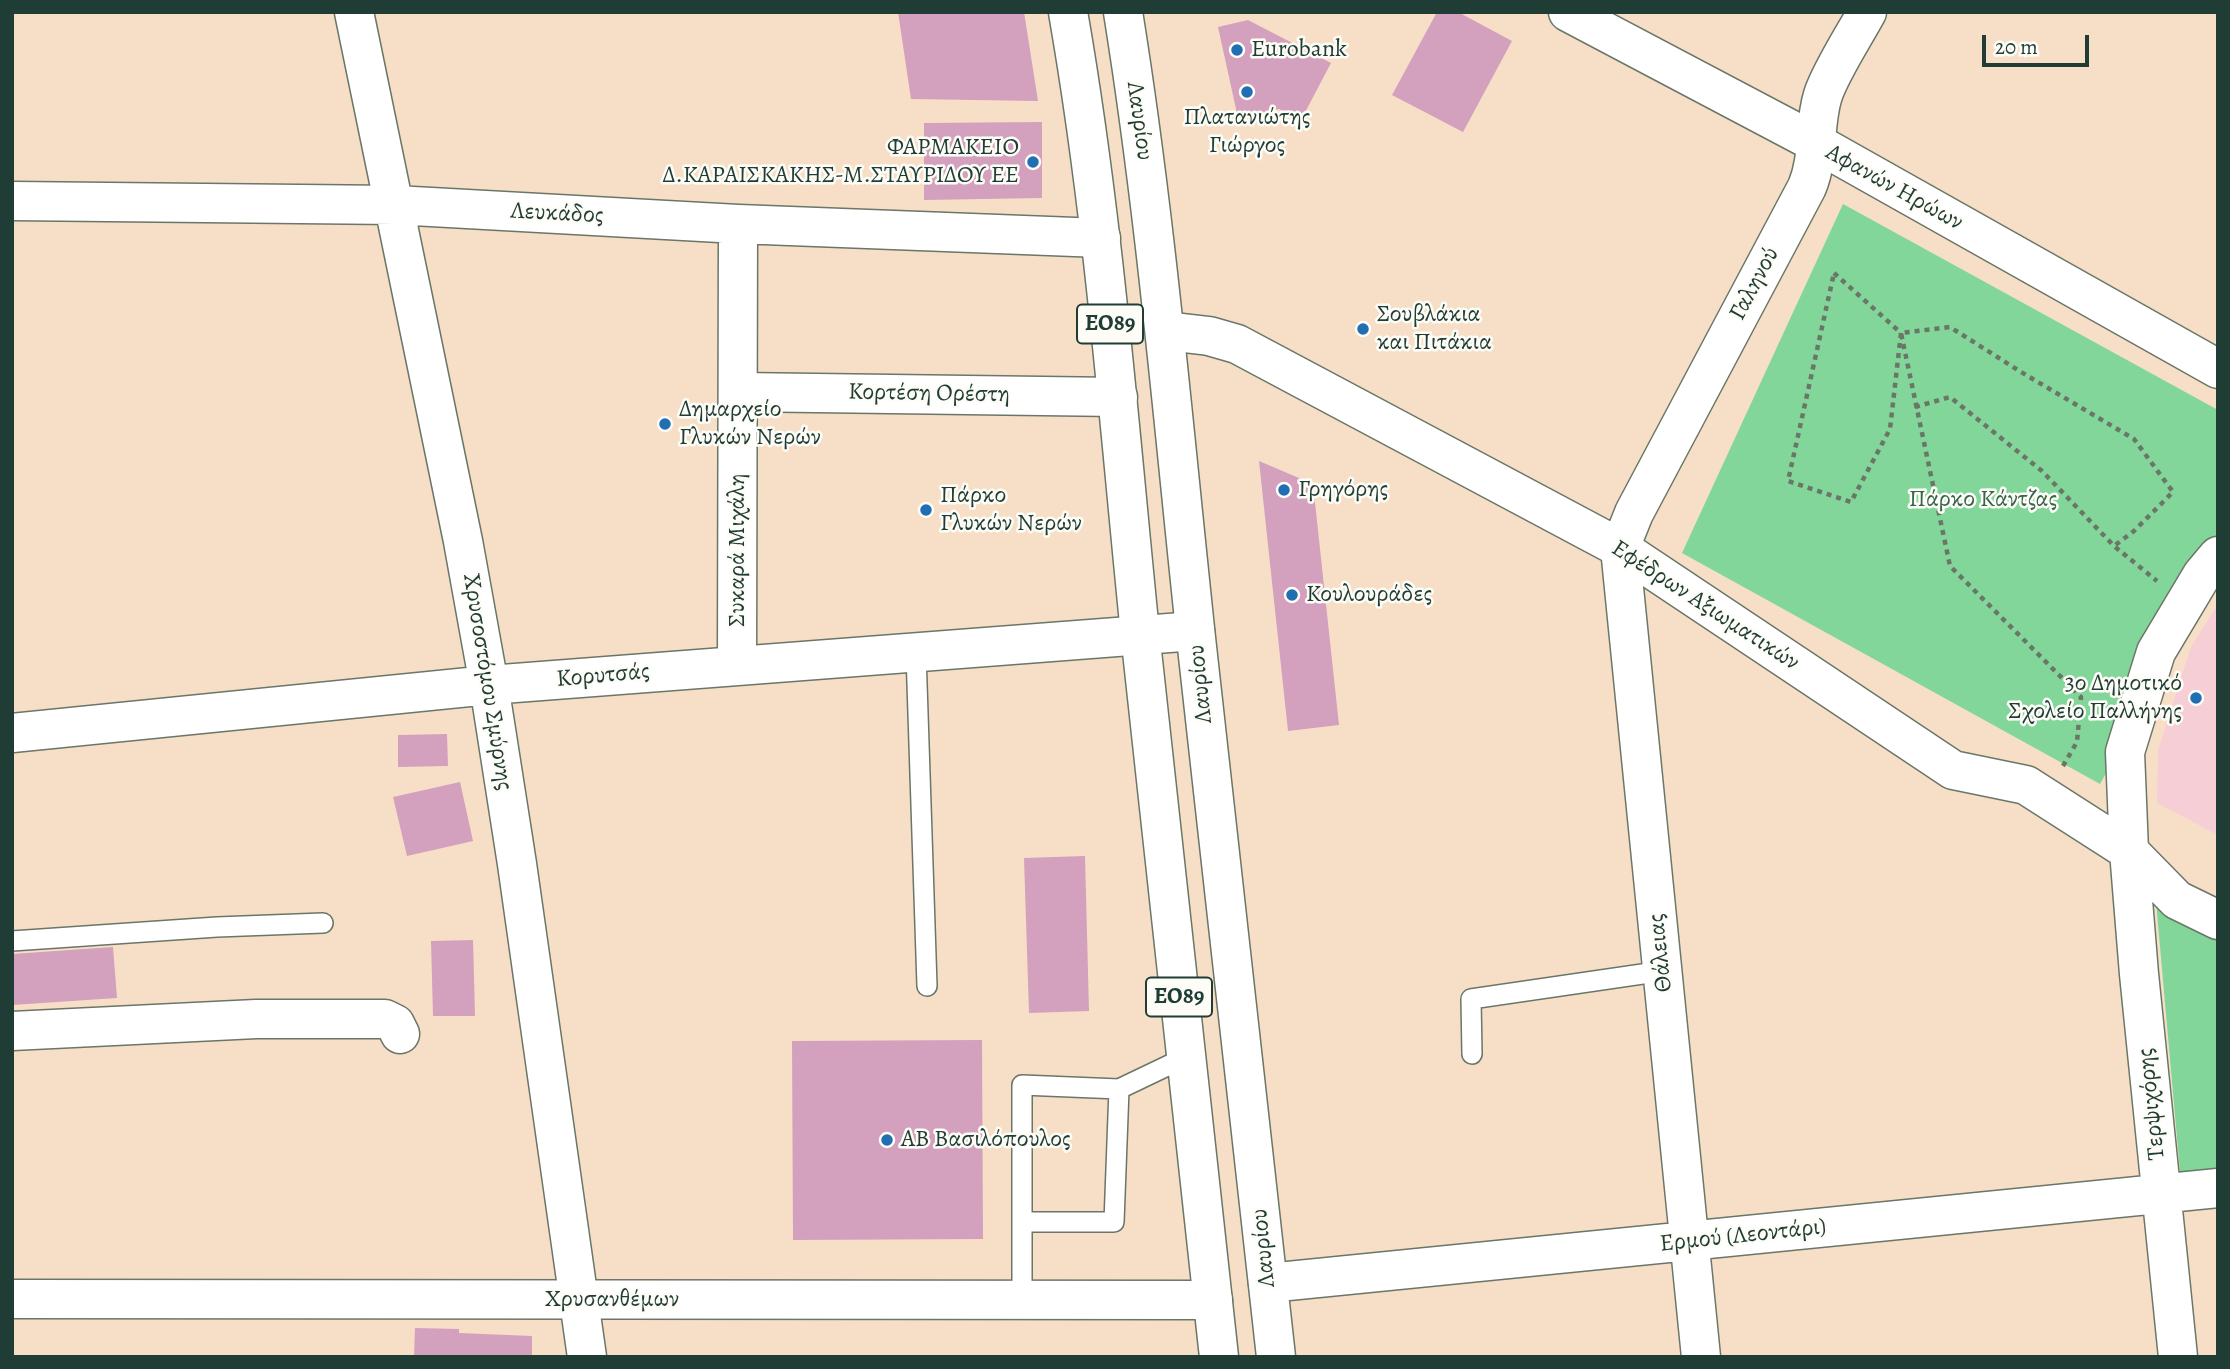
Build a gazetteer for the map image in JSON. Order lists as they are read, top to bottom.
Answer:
{
  "streets": {
    "street": [
      "Λαυρίου",
      "Αφανών Ηρώων",
      "Λευκάδος",
      "Γαληνού",
      "ΕΟ89",
      "Κορτέση Ορέστη",
      "Συκαρά Μιχάλη",
      "Εφέδρων Αξιωματικών",
      "Κορυτσάς",
      "Χρυσοστόμου Σμύρνης",
      "Θάλειας",
      "Τερψιχόρης",
      "Ερμού (Λεοντάρι)",
      "Χρυσανθέμων"
    ]
  },
  "crossings": [
    ["Λαυρίου", "Εφέδρων Αξιωματικών"],
    ["Λαυρίου", "Κορυτσάς"],
    ["Λαυρίου", "Ερμού (Λεοντάρι)"],
    ["Αφανών Ηρώων", "Γαληνού"],
    ["Λευκάδος", "ΕΟ89"],
    ["Λευκάδος", "Συκαρά Μιχάλη"],
    ["Λευκάδος", "Χρυσοστόμου Σμύρνης"],
    ["Γαληνού", "Εφέδρων Αξιωματικών"],
    ["Γαληνού", "Θάλειας"],
    ["ΕΟ89", "Κορτέση Ορέστη"],
    ["ΕΟ89", "Κορυτσάς"],
    ["ΕΟ89", "Χρυσανθέμων"],
    ["Κορτέση Ορέστη", "Συκαρά Μιχάλη"],
    ["Συκαρά Μιχάλη", "Κορυτσάς"],
    ["Εφέδρων Αξιωματικών", "Θάλειας"],
    ["Εφέδρων Αξιωματικών", "Τερψιχόρης"],
    ["Κορυτσάς", "Χρυσοστόμου Σμύρνης"],
    ["Χρυσοστόμου Σμύρνης", "Χρυσανθέμων"],
    ["Θάλειας", "Ερμού (Λεοντάρι)"],
    ["Τερψιχόρης", "Ερμού (Λεοντάρι)"]
  ],
  "parks": ["Πάρκο Κάντζας"],
  "places": [
    "Eurobank",
    "Πλατανιώτης Γιώργος",
    "ΦΑΡΜΑΚΕΙΟ Δ.ΚΑΡΑΙΣΚΑΚΗΣ-Μ.ΣΤΑΥΡΙΔΟΥ ΕΕ",
    "Σουβλάκια και Πιτάκια",
    "Δημαρχείο Γλυκών Νερών",
    "Γρηγόρης",
    "Πάρκο Γλυκών Νερών",
    "Κουλουράδες",
    "3ο Δημοτικό Σχολείο Παλλήνης",
    "ΑΒ Βασιλόπουλος"
  ],
  "scale_bar": "20 m"
}
